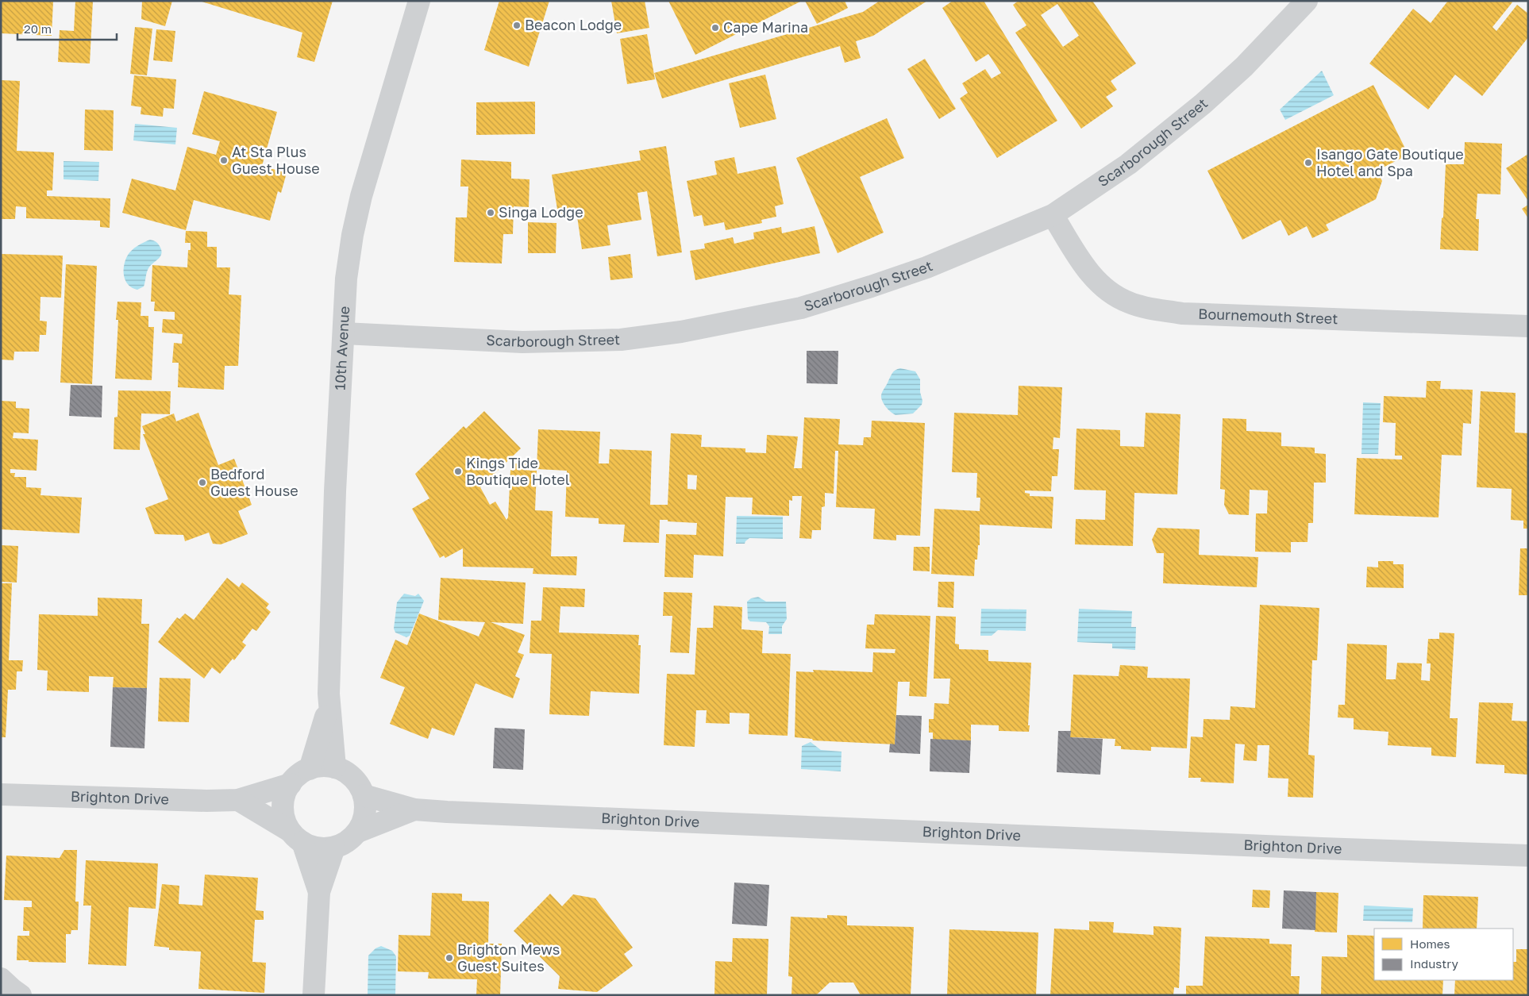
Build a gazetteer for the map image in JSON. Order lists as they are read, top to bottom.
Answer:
{
  "streets": {
    "street": [
      "Scarborough Street",
      "Bournemouth Street",
      "10th Avenue",
      "Brighton Drive"
    ]
  },
  "crossings": [
    ["Scarborough Street", "Bournemouth Street"],
    ["Scarborough Street", "10th Avenue"],
    ["10th Avenue", "Brighton Drive"]
  ],
  "places": [
    "Beacon Lodge",
    "Cape Marina",
    "At Sta Plus Guest House",
    "Isango Gate Boutique Hotel and Spa",
    "Singa Lodge",
    "Kings Tide Boutique Hotel",
    "Bedford Guest House",
    "Brighton Mews Guest Suites"
  ],
  "legend": ["Homes", "Industry"],
  "scale_bar": "20 m"
}
